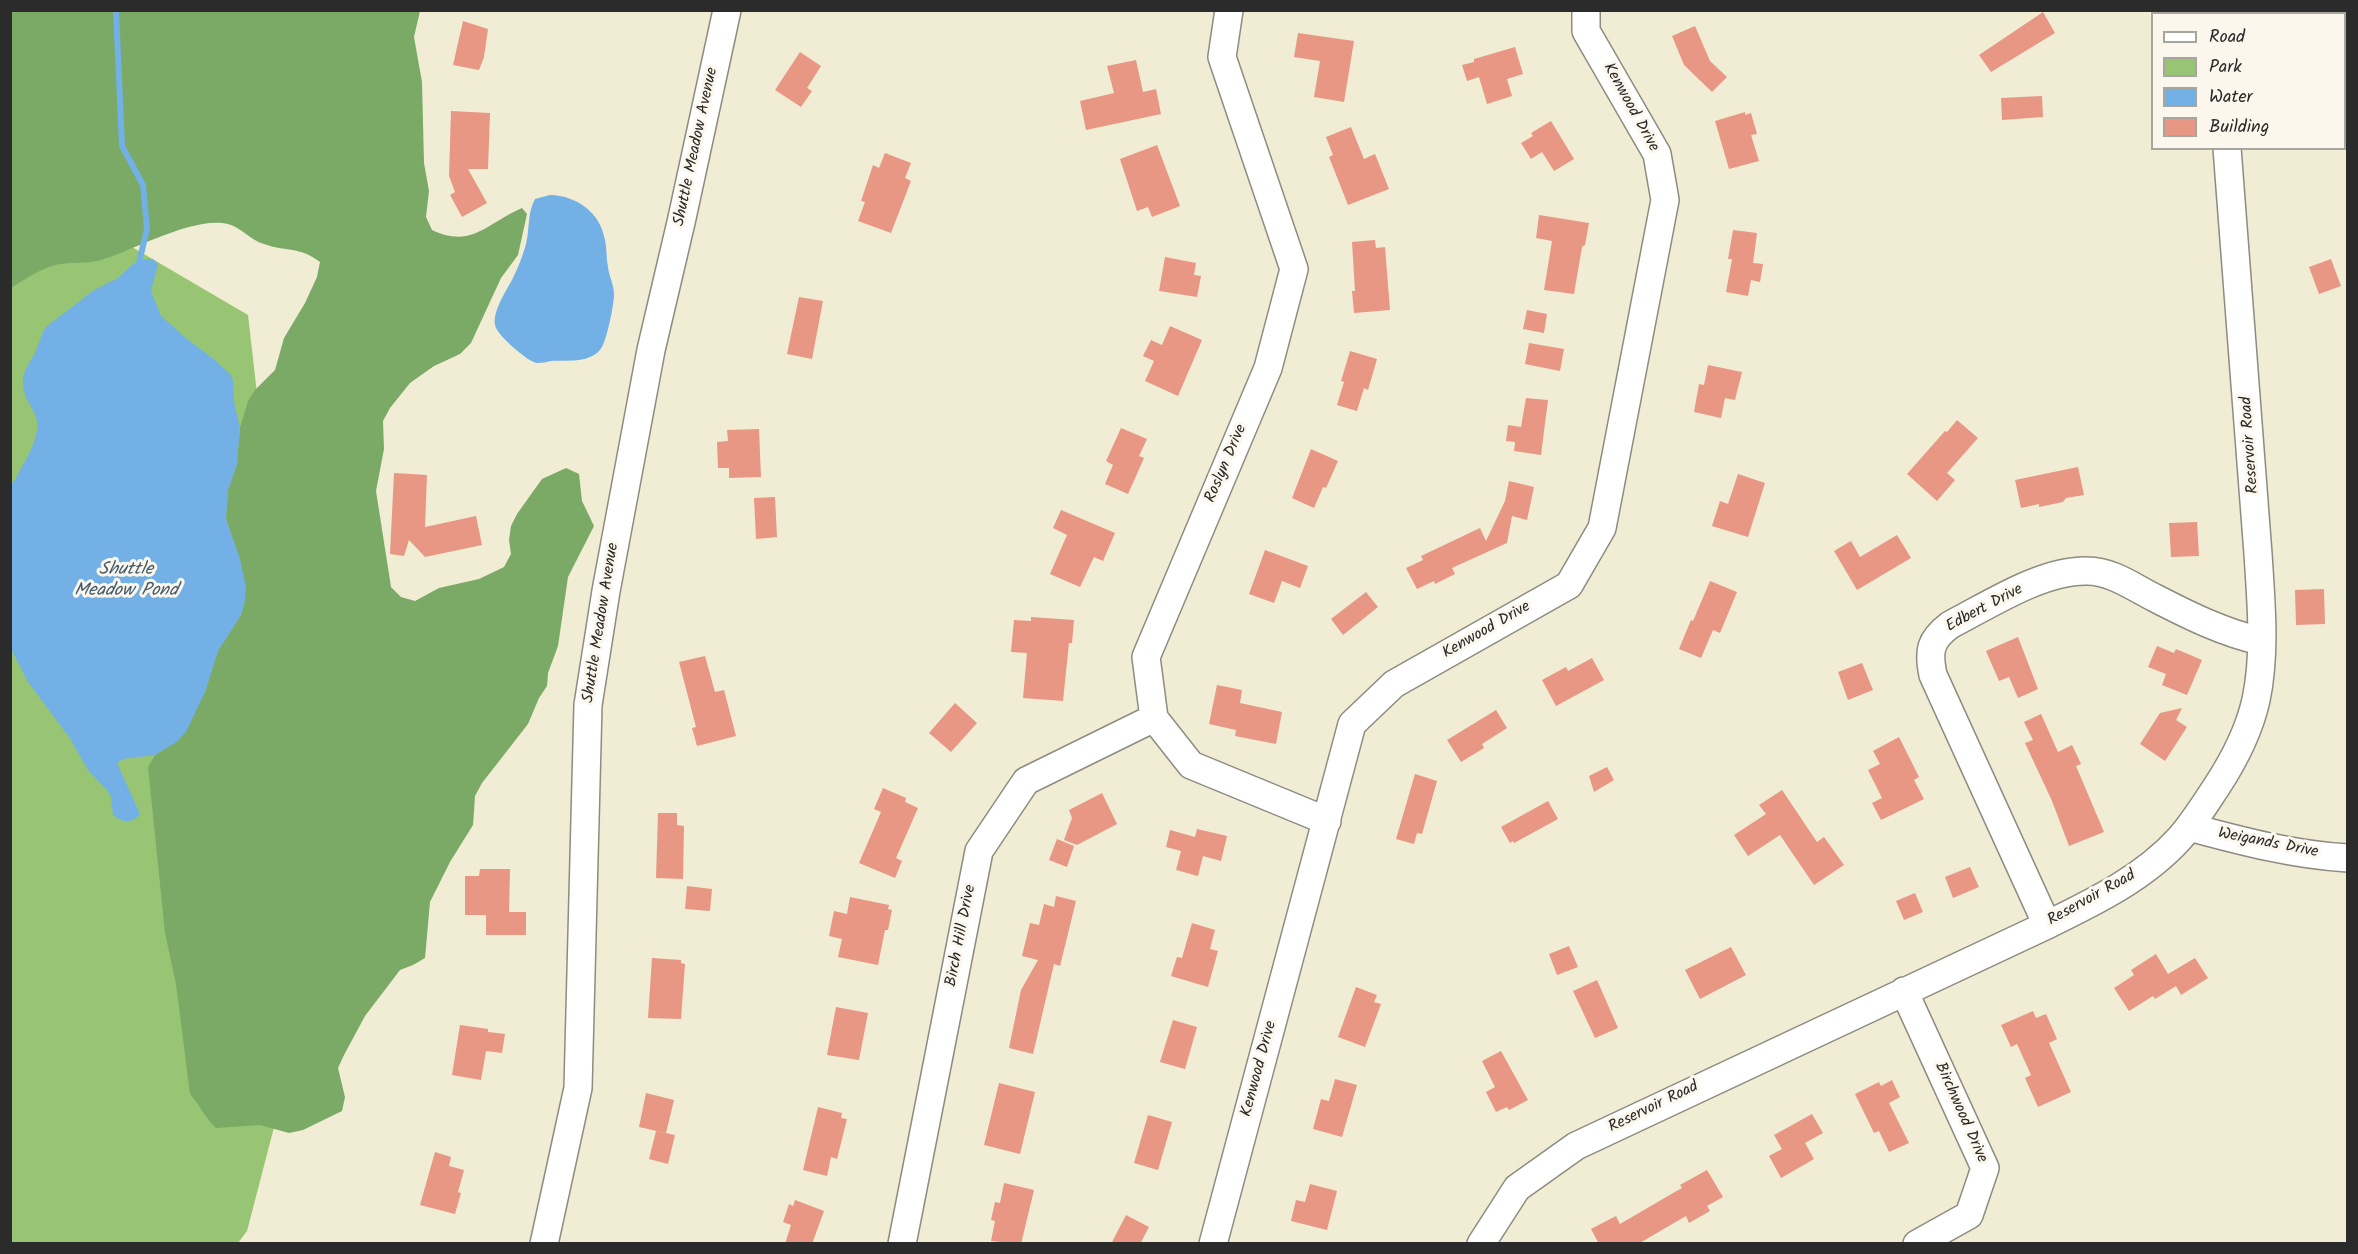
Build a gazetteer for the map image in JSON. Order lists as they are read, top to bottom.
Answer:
{
  "streets": {
    "street": [
      "Kenwood Drive",
      "Shuttle Meadow Avenue",
      "Reservoir Road",
      "Roslyn Drive",
      "Edbert Drive",
      "Weigands Drive",
      "Birch Hill Drive",
      "Birchwood Drive"
    ]
  },
  "crossings": [
    ["Reservoir Road", "Edbert Drive"],
    ["Reservoir Road", "Weigands Drive"],
    ["Reservoir Road", "Birchwood Drive"],
    ["Roslyn Drive", "Birch Hill Drive"]
  ],
  "water": ["Shuttle Meadow Pond"],
  "legend": [
    "Road",
    "Park",
    "Water",
    "Building"
  ]
}
